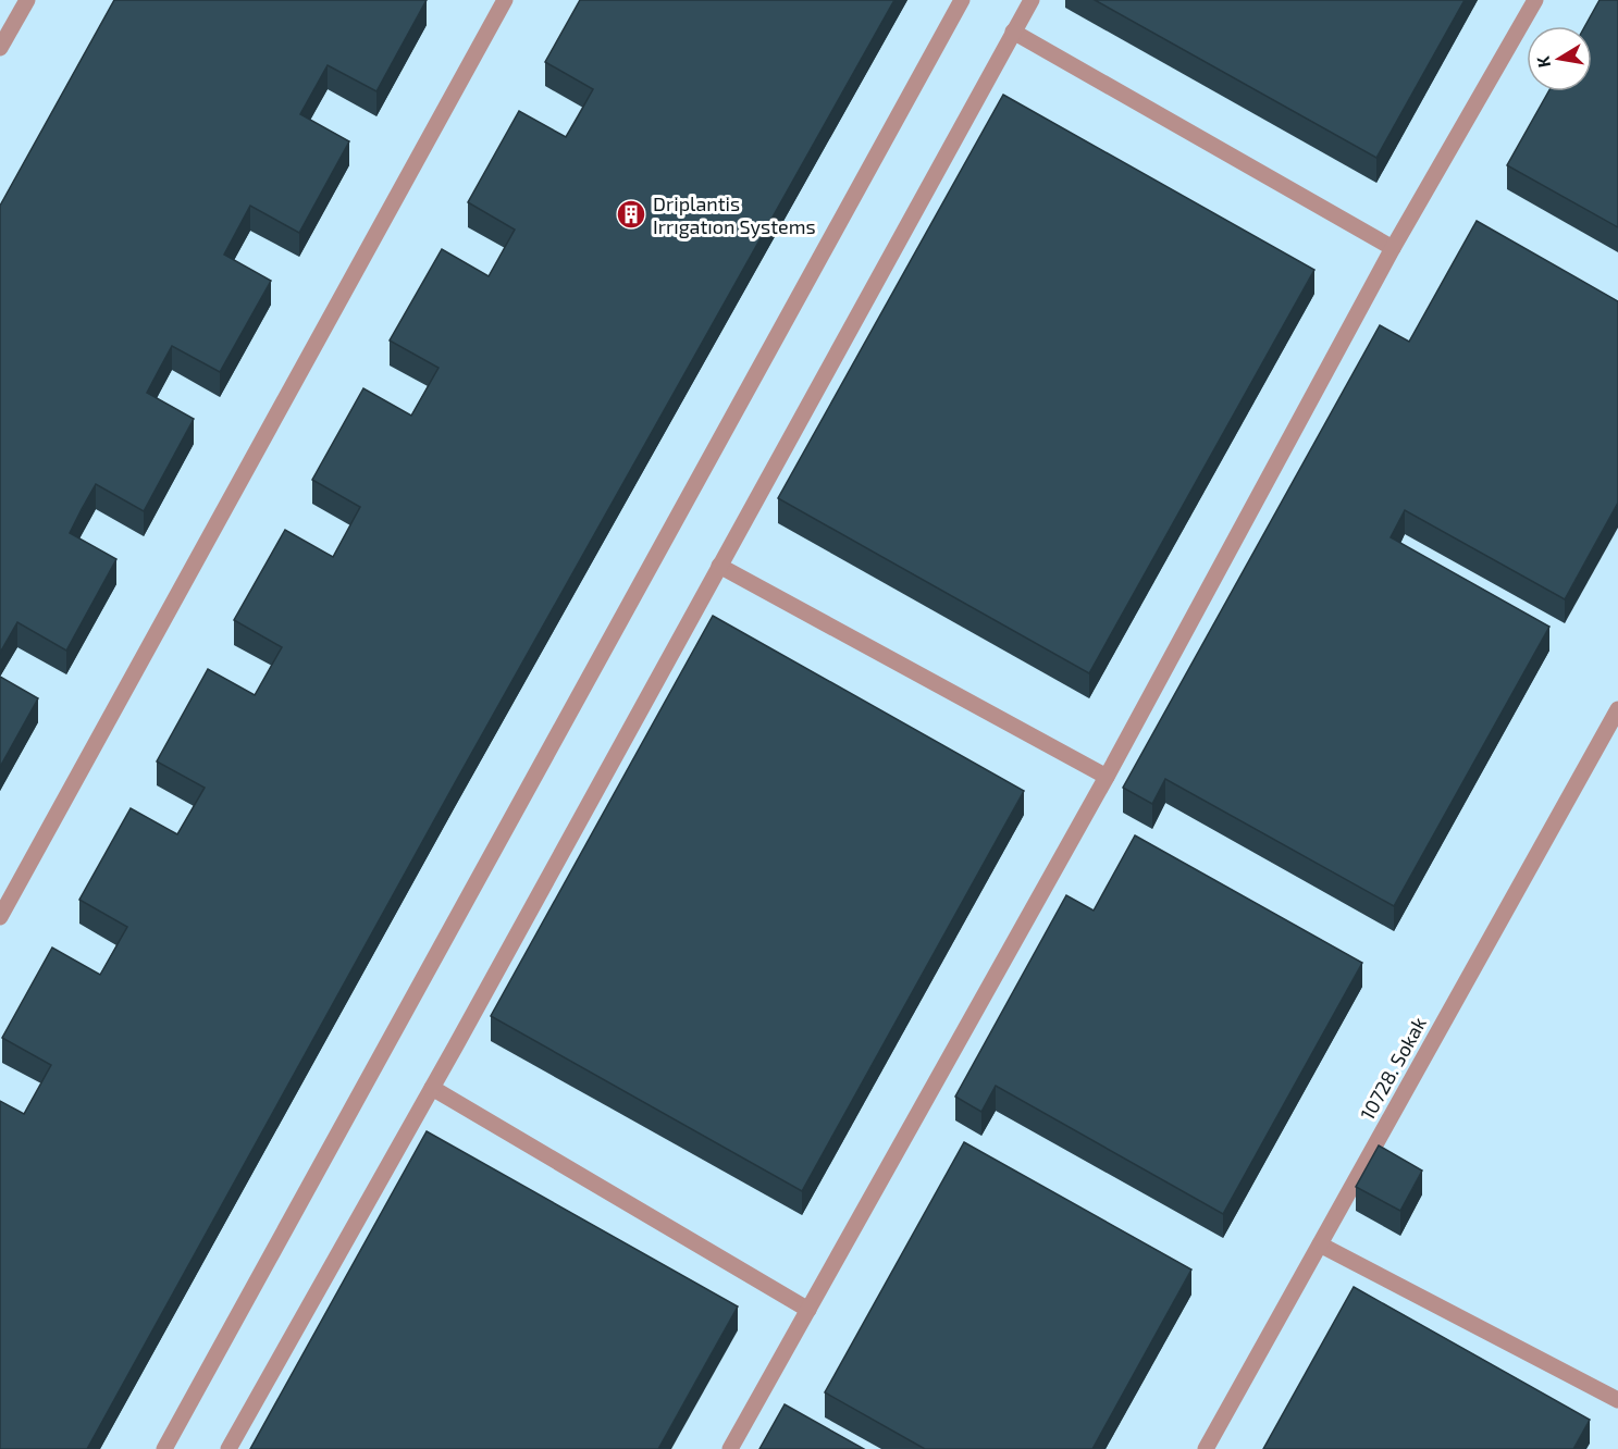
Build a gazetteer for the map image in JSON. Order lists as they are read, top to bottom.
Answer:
{
  "streets": {
    "lane": ["10728. Sokak"]
  },
  "places": {
    "building": ["Driplantis Irrıgatıon Systems"]
  },
  "north": "left"
}
